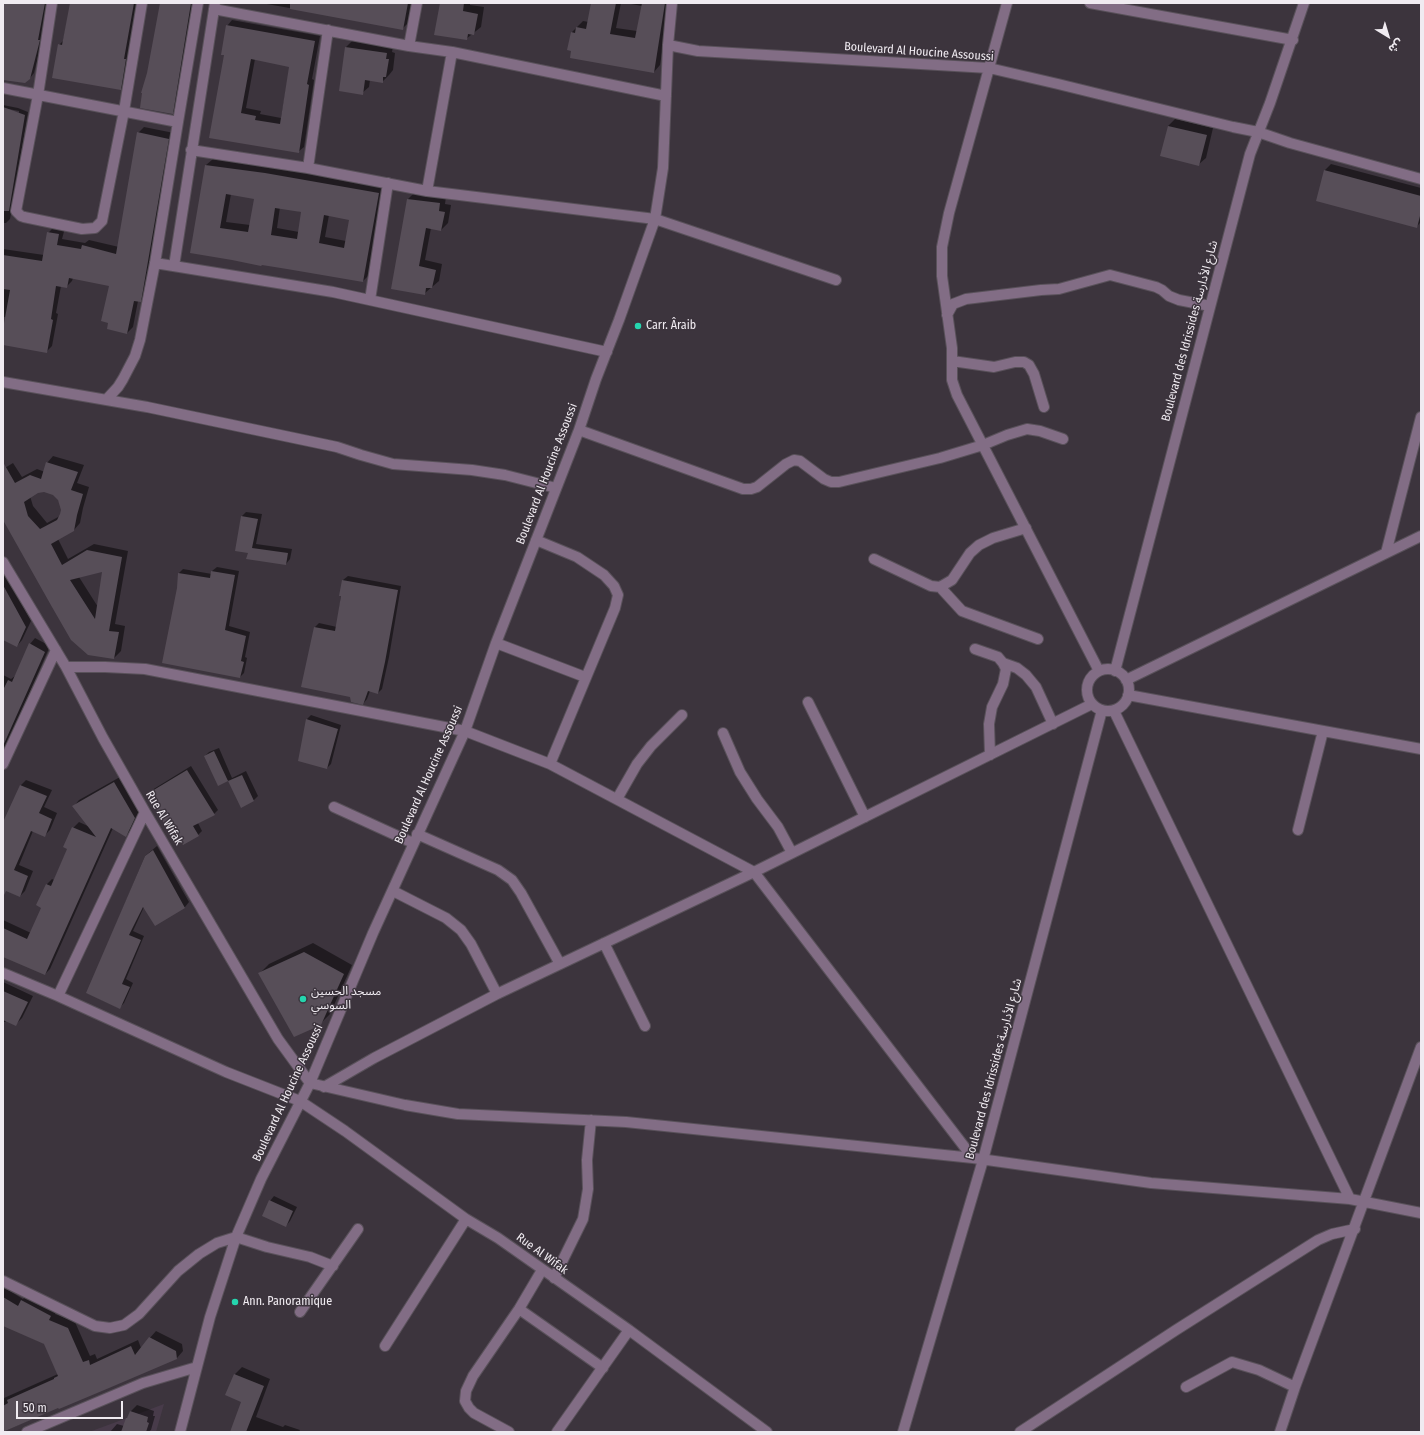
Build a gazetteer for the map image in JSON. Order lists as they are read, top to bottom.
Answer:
{
  "streets": {
    "street": ["Boulevard Al Houcine Assoussi", "Boulevard des Idrissides شارع الأدارسة", "Rue Al Wifak"]
  },
  "crossings": [
    ["Boulevard Al Houcine Assoussi", "Boulevard des Idrissides شارع الأدارسة"],
    ["Boulevard Al Houcine Assoussi", "Rue Al Wifak"]
  ],
  "places": ["Carr. Âraib", "مسجد الحسين السوسي", "Ann. Panoramique"],
  "scale_bar": "50 m",
  "north": "bottom right"
}
